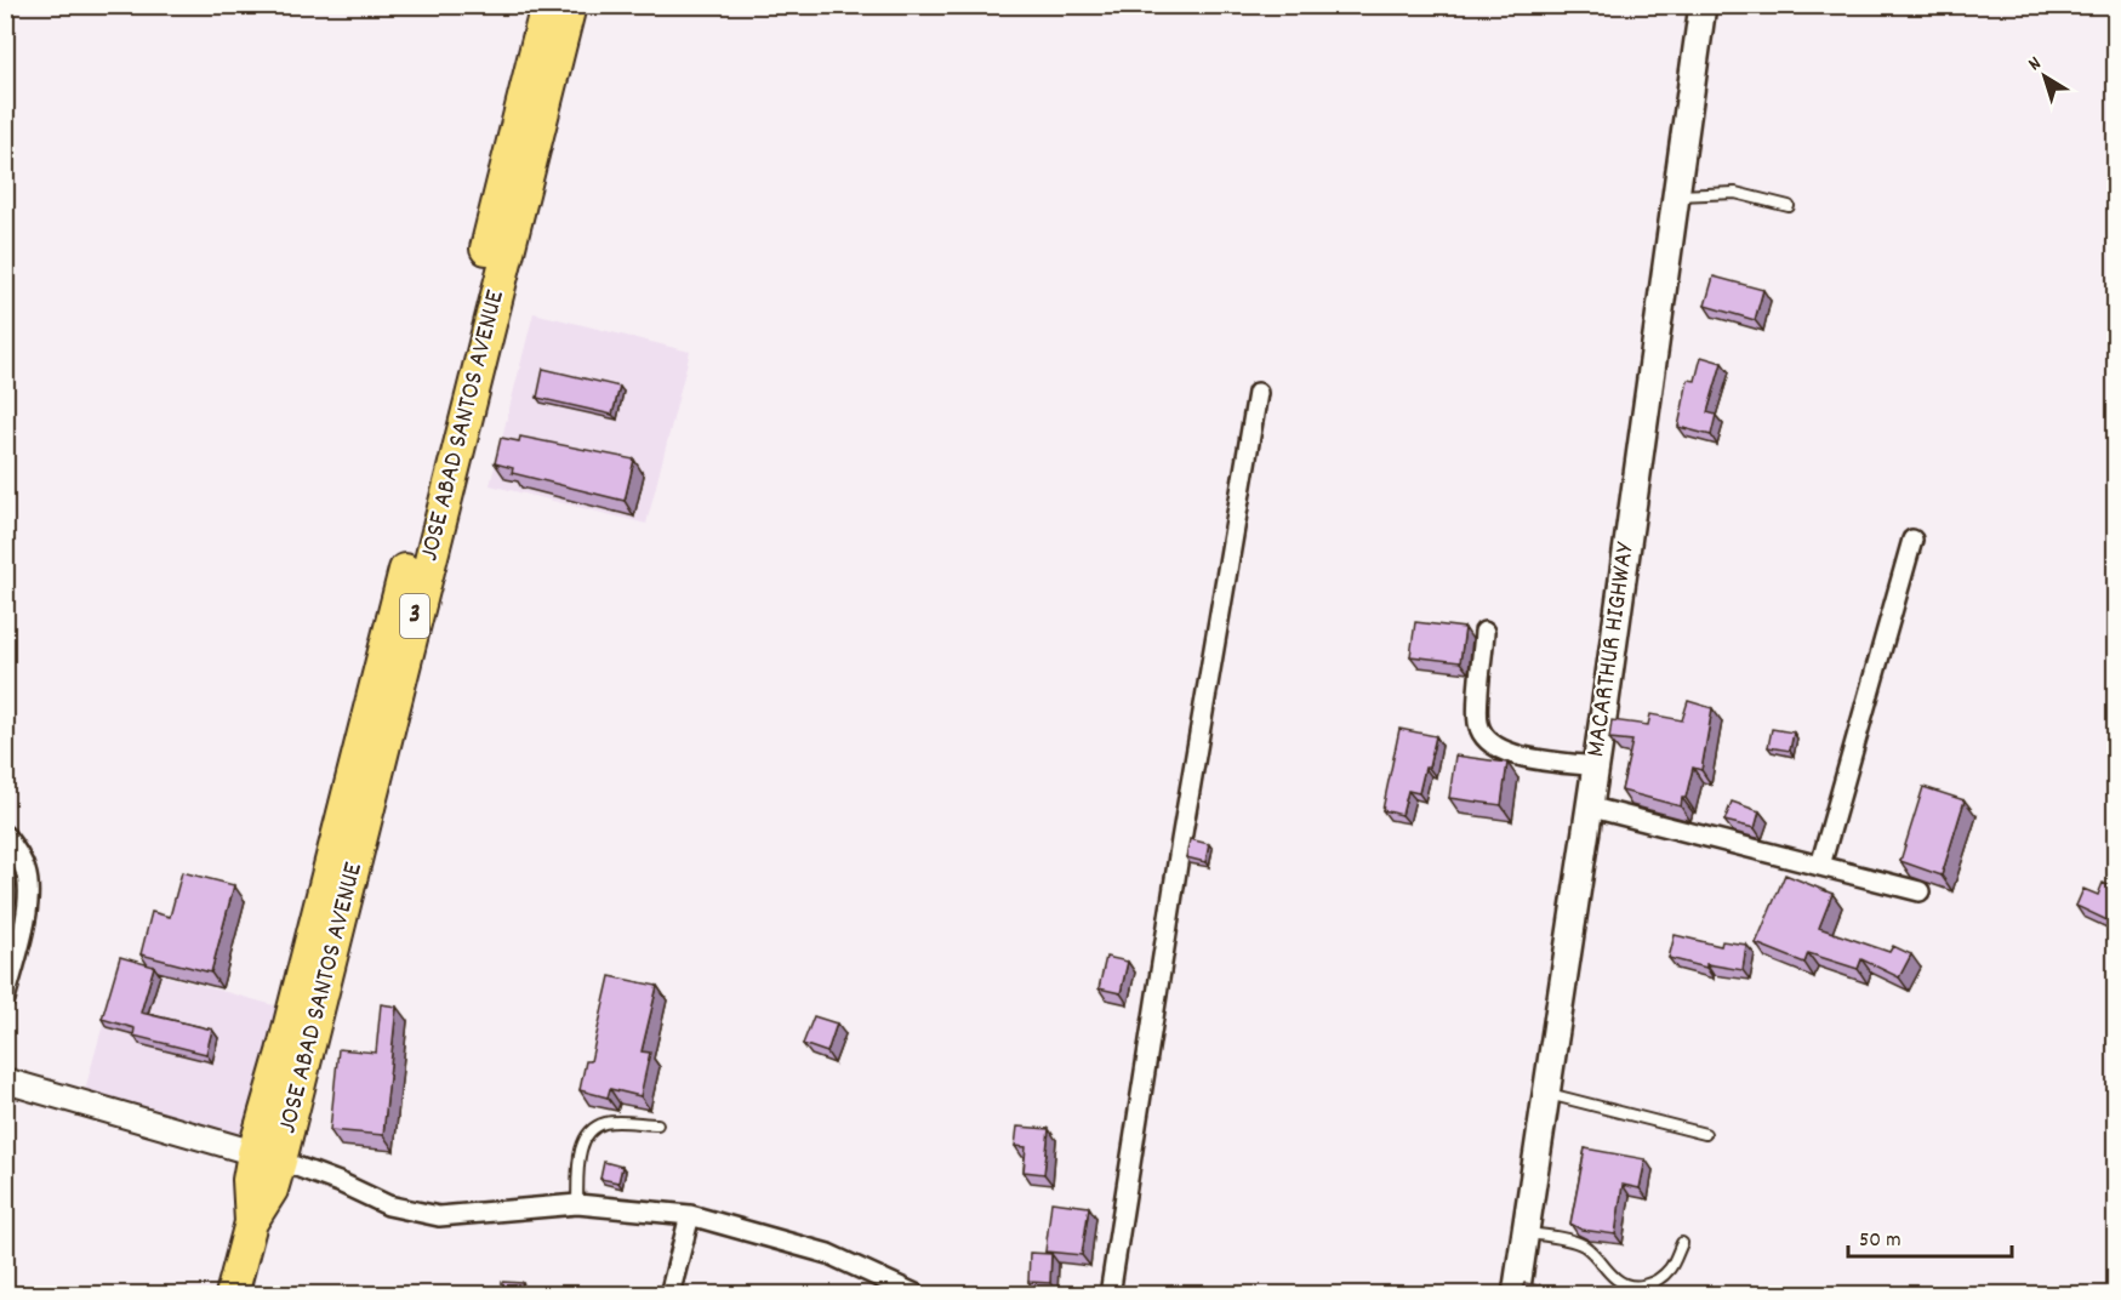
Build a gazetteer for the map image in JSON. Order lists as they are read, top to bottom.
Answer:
{
  "streets": {
    "highway": ["JOSE ABAD SANTOS AVENUE", "3"],
    "main road": ["MACARTHUR HIGHWAY"]
  },
  "scale_bar": "50 m",
  "north": "top left"
}
